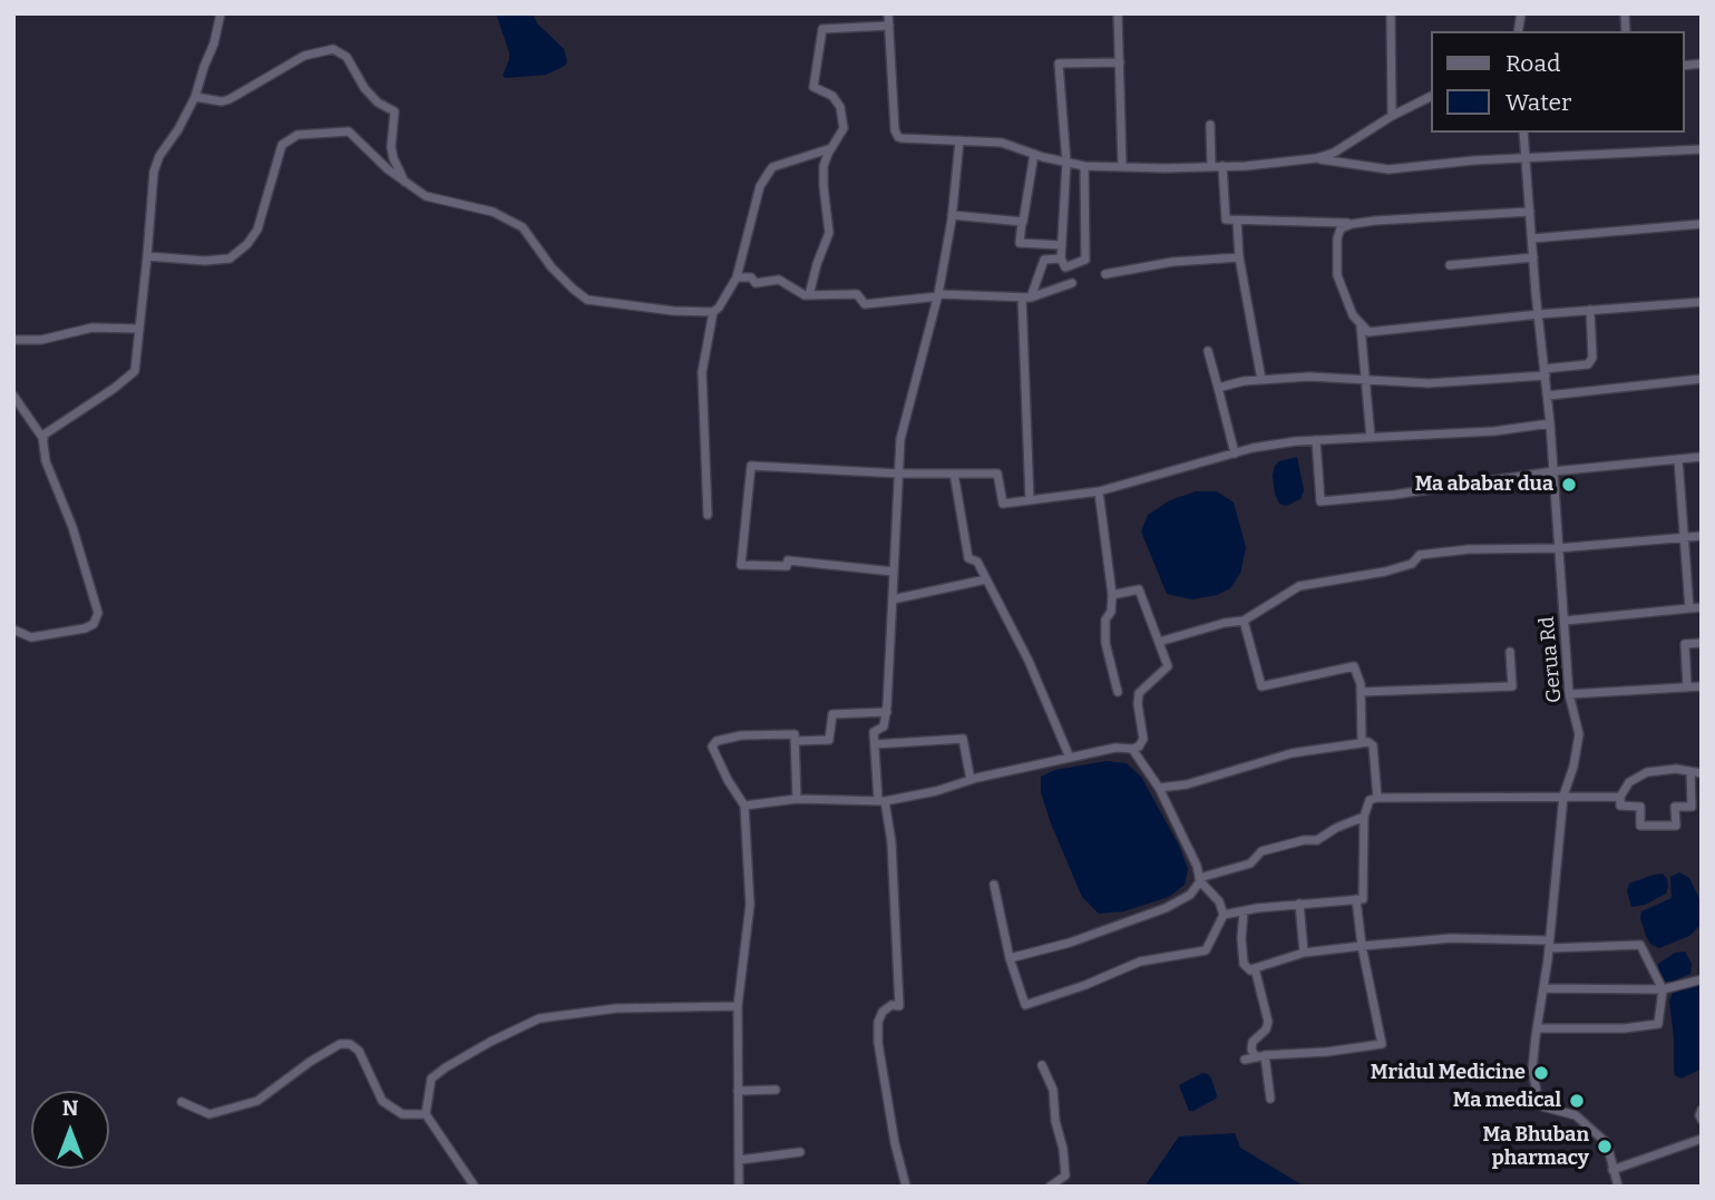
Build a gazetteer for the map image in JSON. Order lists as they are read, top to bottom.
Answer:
{
  "streets": {
    "street": ["Gerua Rd"]
  },
  "places": [
    "Ma ababar dua",
    "Mridul Medicine",
    "Ma medical",
    "Ma Bhuban pharmacy"
  ],
  "legend": ["Road", "Water"],
  "north": "top"
}
